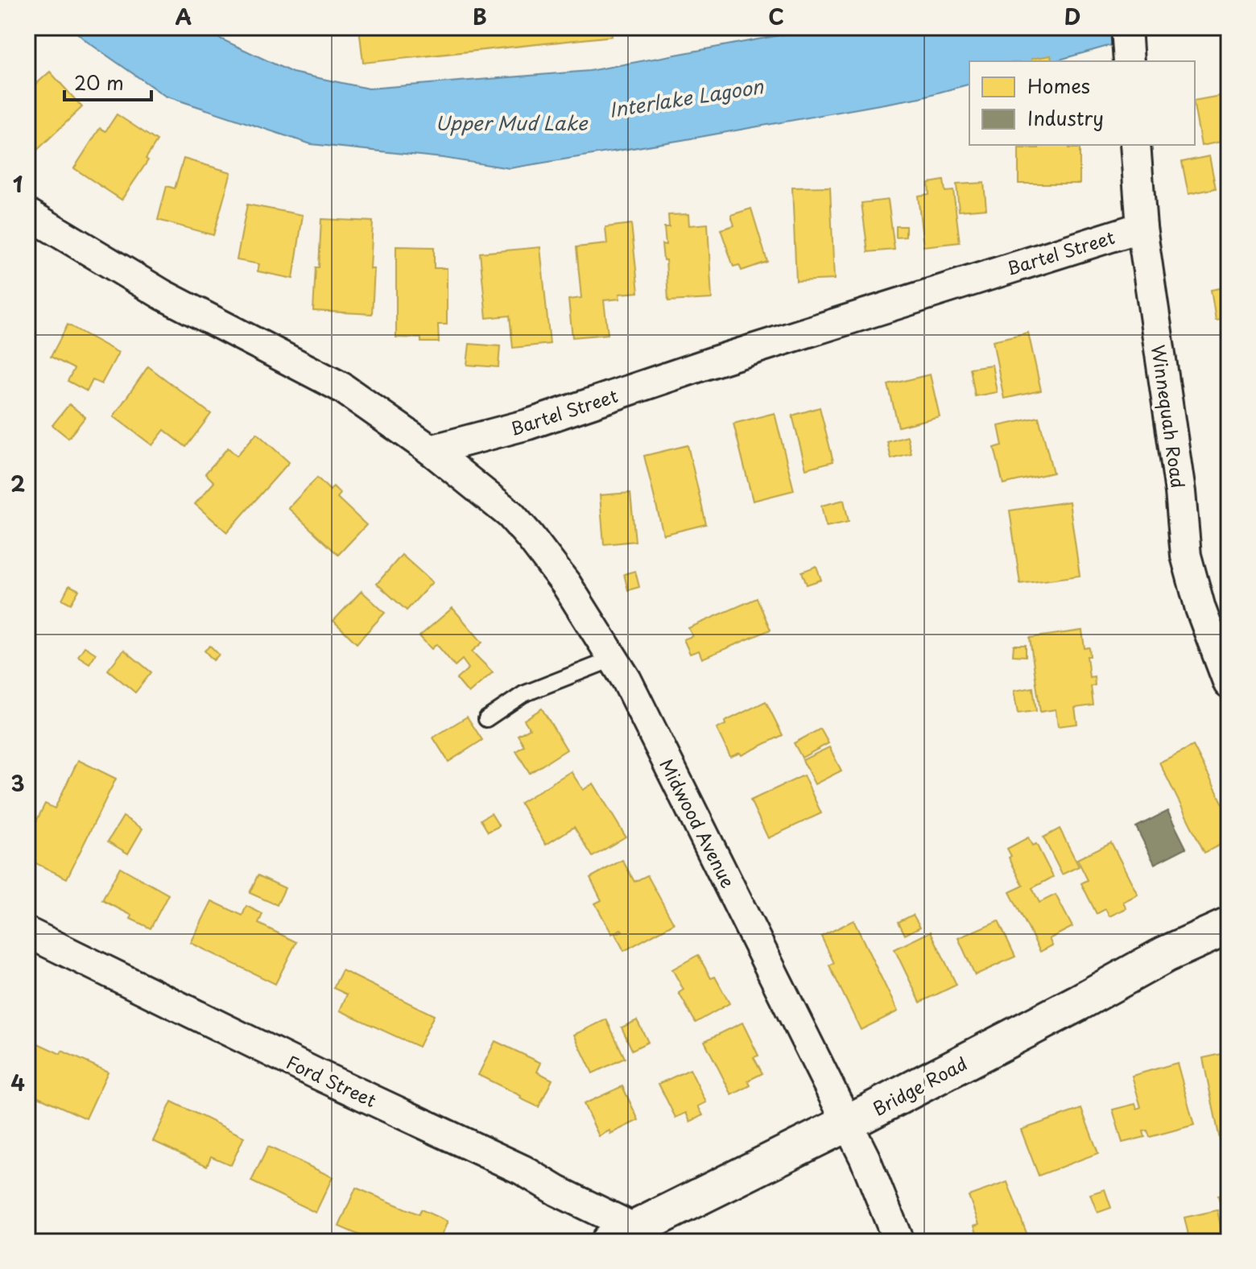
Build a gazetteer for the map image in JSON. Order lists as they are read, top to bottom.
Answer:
{
  "streets": {
    "street": [
      "Bartel Street",
      "Winnequah Road",
      "Midwood Avenue",
      "Ford Street",
      "Bridge Road"
    ]
  },
  "crossings": [
    ["Bartel Street", "Winnequah Road"],
    ["Bartel Street", "Midwood Avenue"],
    ["Midwood Avenue", "Bridge Road"],
    ["Ford Street", "Bridge Road"]
  ],
  "water": ["Interlake Lagoon", "Upper Mud Lake"],
  "legend": ["Homes", "Industry"],
  "scale_bar": "20 m",
  "grid": {
    "columns": [
      "A",
      "B",
      "C",
      "D"
    ],
    "rows": [
      "1",
      "2",
      "3",
      "4"
    ]
  }
}
